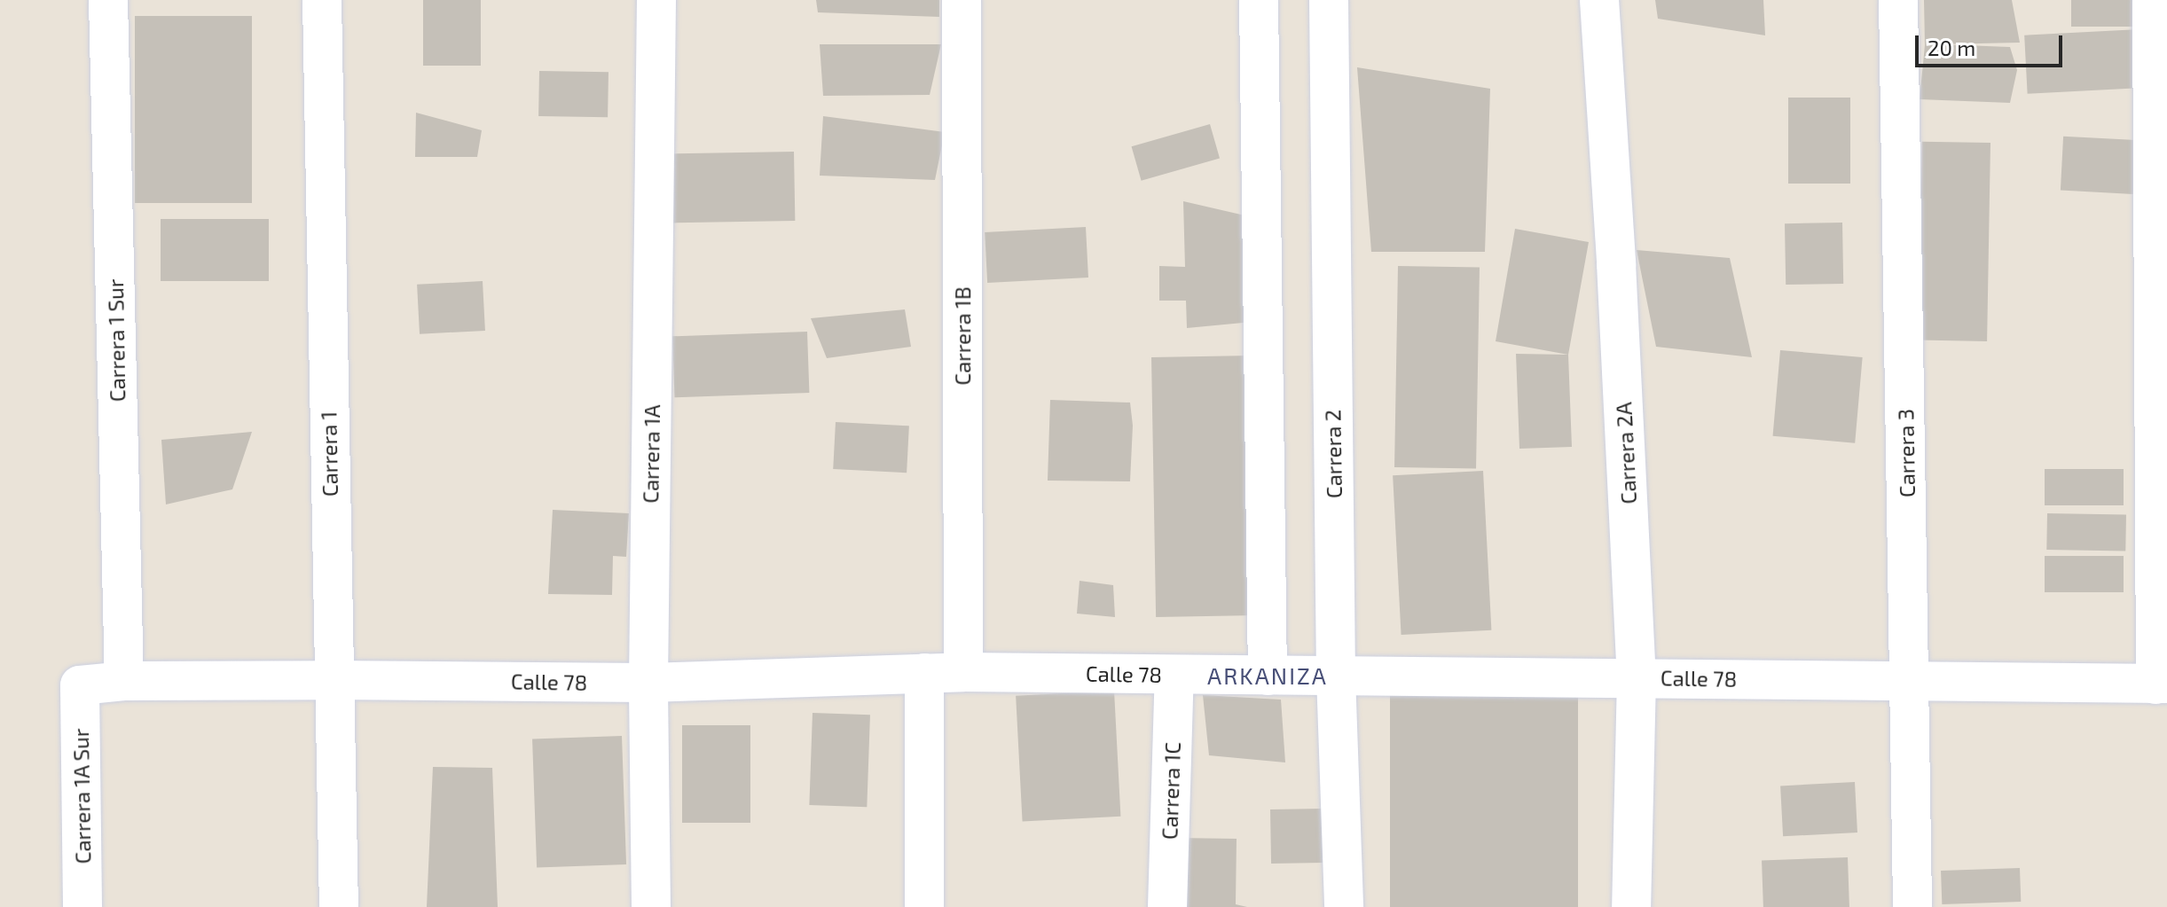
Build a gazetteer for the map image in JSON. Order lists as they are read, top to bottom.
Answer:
{
  "streets": {
    "street": [
      "Carrera 1B",
      "Carrera 1 Sur",
      "Carrera 2A",
      "Carrera 3",
      "Carrera 1",
      "Carrera 1A",
      "Carrera 2",
      "Calle 78",
      "Carrera 1C",
      "Carrera 1A Sur"
    ]
  },
  "crossings": [
    ["Carrera 1B", "Calle 78"],
    ["Carrera 1 Sur", "Calle 78"],
    ["Carrera 2A", "Calle 78"],
    ["Carrera 3", "Calle 78"],
    ["Carrera 1", "Calle 78"],
    ["Carrera 1A", "Calle 78"],
    ["Carrera 2", "Calle 78"],
    ["Calle 78", "Carrera 1C"],
    ["Calle 78", "Carrera 1A Sur"]
  ],
  "districts": ["ARKANIZA"],
  "scale_bar": "20 m"
}
